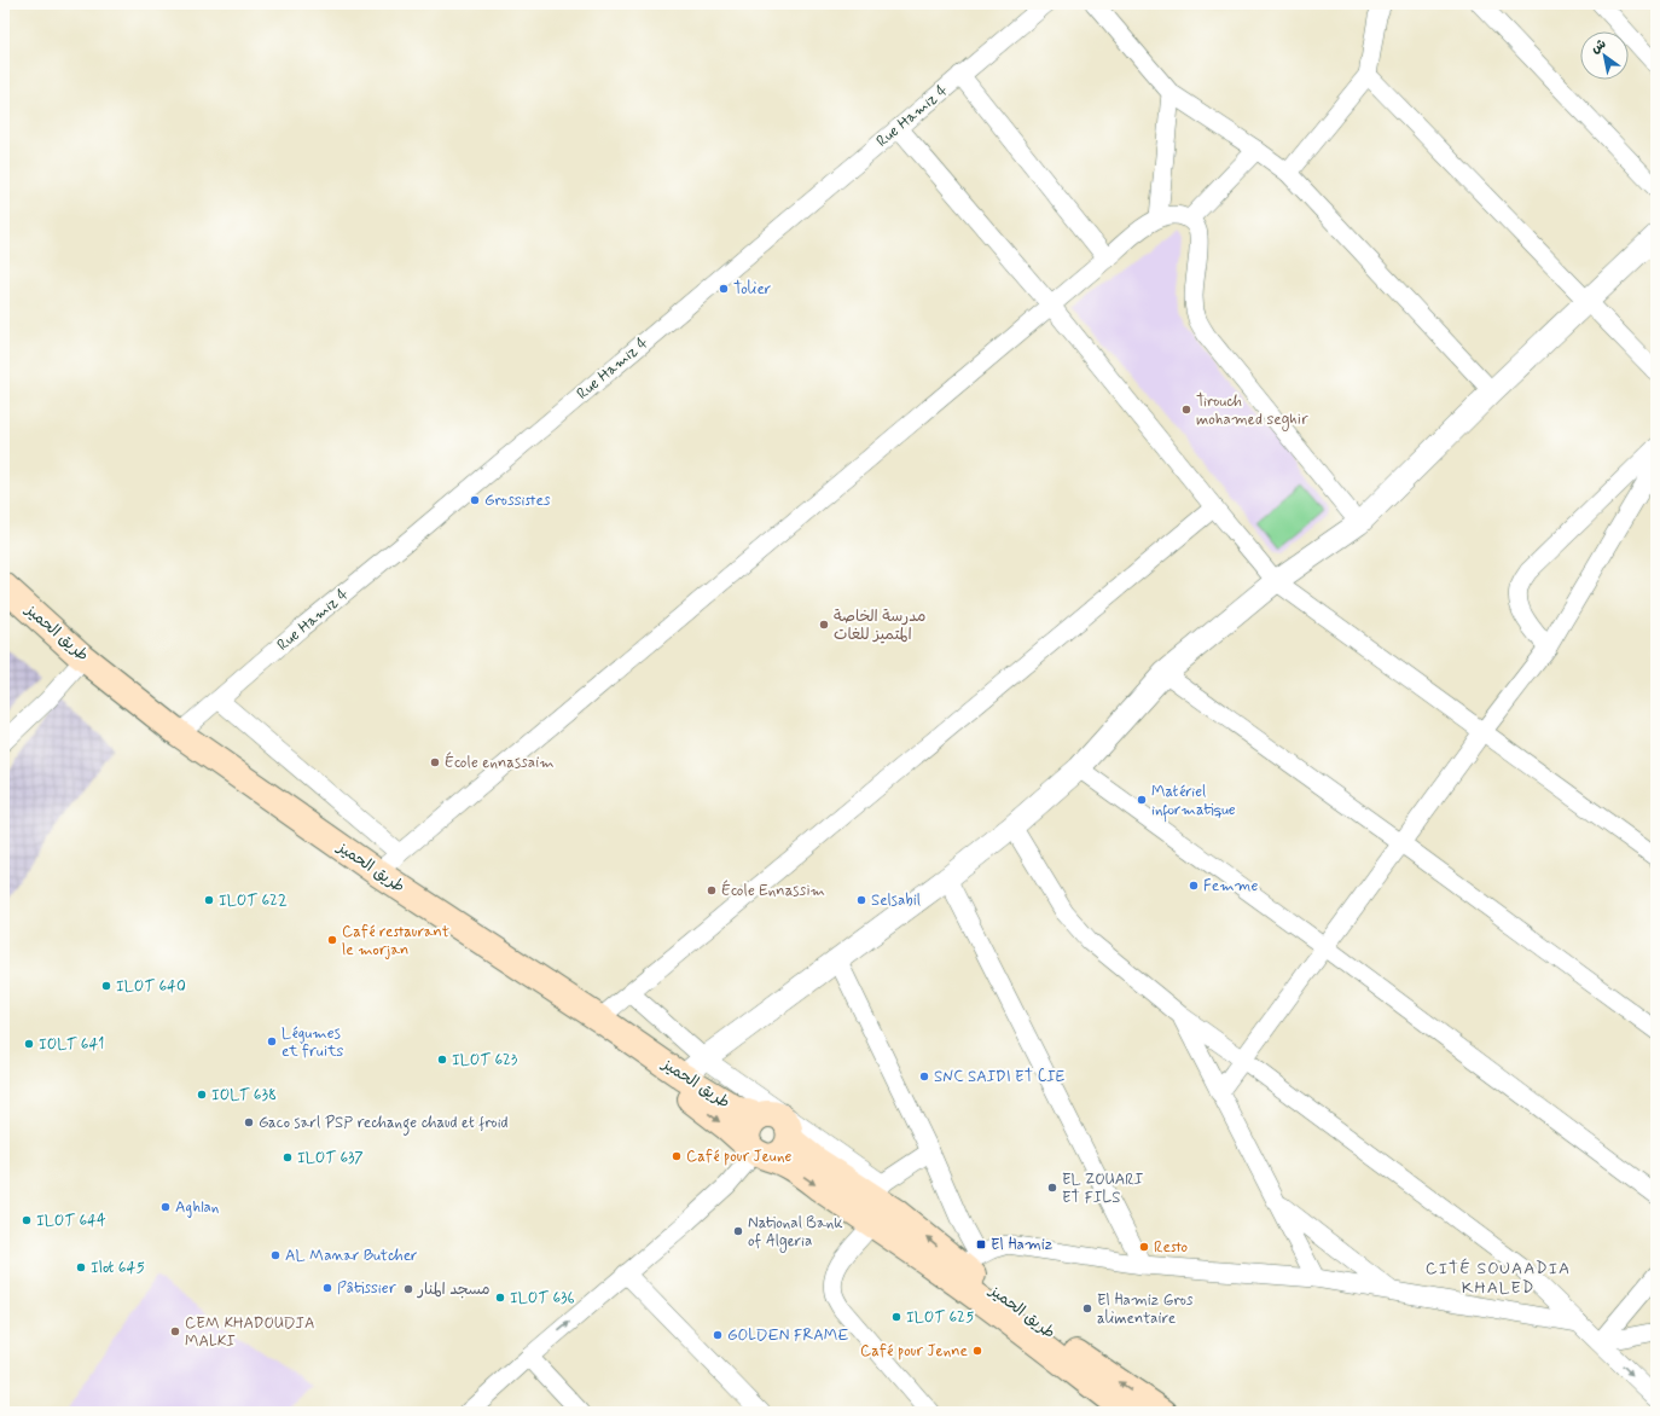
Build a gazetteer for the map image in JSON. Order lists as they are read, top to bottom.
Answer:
{
  "streets": {
    "main road": ["طريق الحميز"],
    "street": ["Rue Hamiz 4"]
  },
  "crossings": [
    ["Rue Hamiz 4", "طريق الحميز"]
  ],
  "districts": ["CITÉ SOUAADIA KHALED"],
  "places": {
    "other": [
      "Tolier",
      "Tirouch mohamed seghir",
      "Grossistes",
      "مدرسة الخاصة المتميز للغات",
      "École ennassaim",
      "Matériel informatique",
      "Femme",
      "École Ennassim",
      "ILOT 622",
      "Selsabil",
      "Café restaurant le morjan",
      "ILOT 640",
      "Légumes et fruits",
      "IOLT 641",
      "ILOT 623",
      "SNC SAIDI ET CIE",
      "IOLT 638",
      "Gaco sarl PSP rechange chaud et froid",
      "Café pour Jeune",
      "ILOT 637",
      "EL ZOUARI ET FILS",
      "Aghlan",
      "ILOT 644",
      "National Bank of Algeria",
      "Resto",
      "AL Manar Butcher",
      "Ilot 645",
      "Pâtissier",
      "مسجد المنار",
      "ILOT 636",
      "El Hamiz Gros alimentaire",
      "ILOT 625",
      "CEM KHADOUDJA MALKI",
      "GOLDEN FRAME",
      "Café pour Jenne"
    ],
    "transit": ["El Hamiz"]
  },
  "north": "top left"
}
